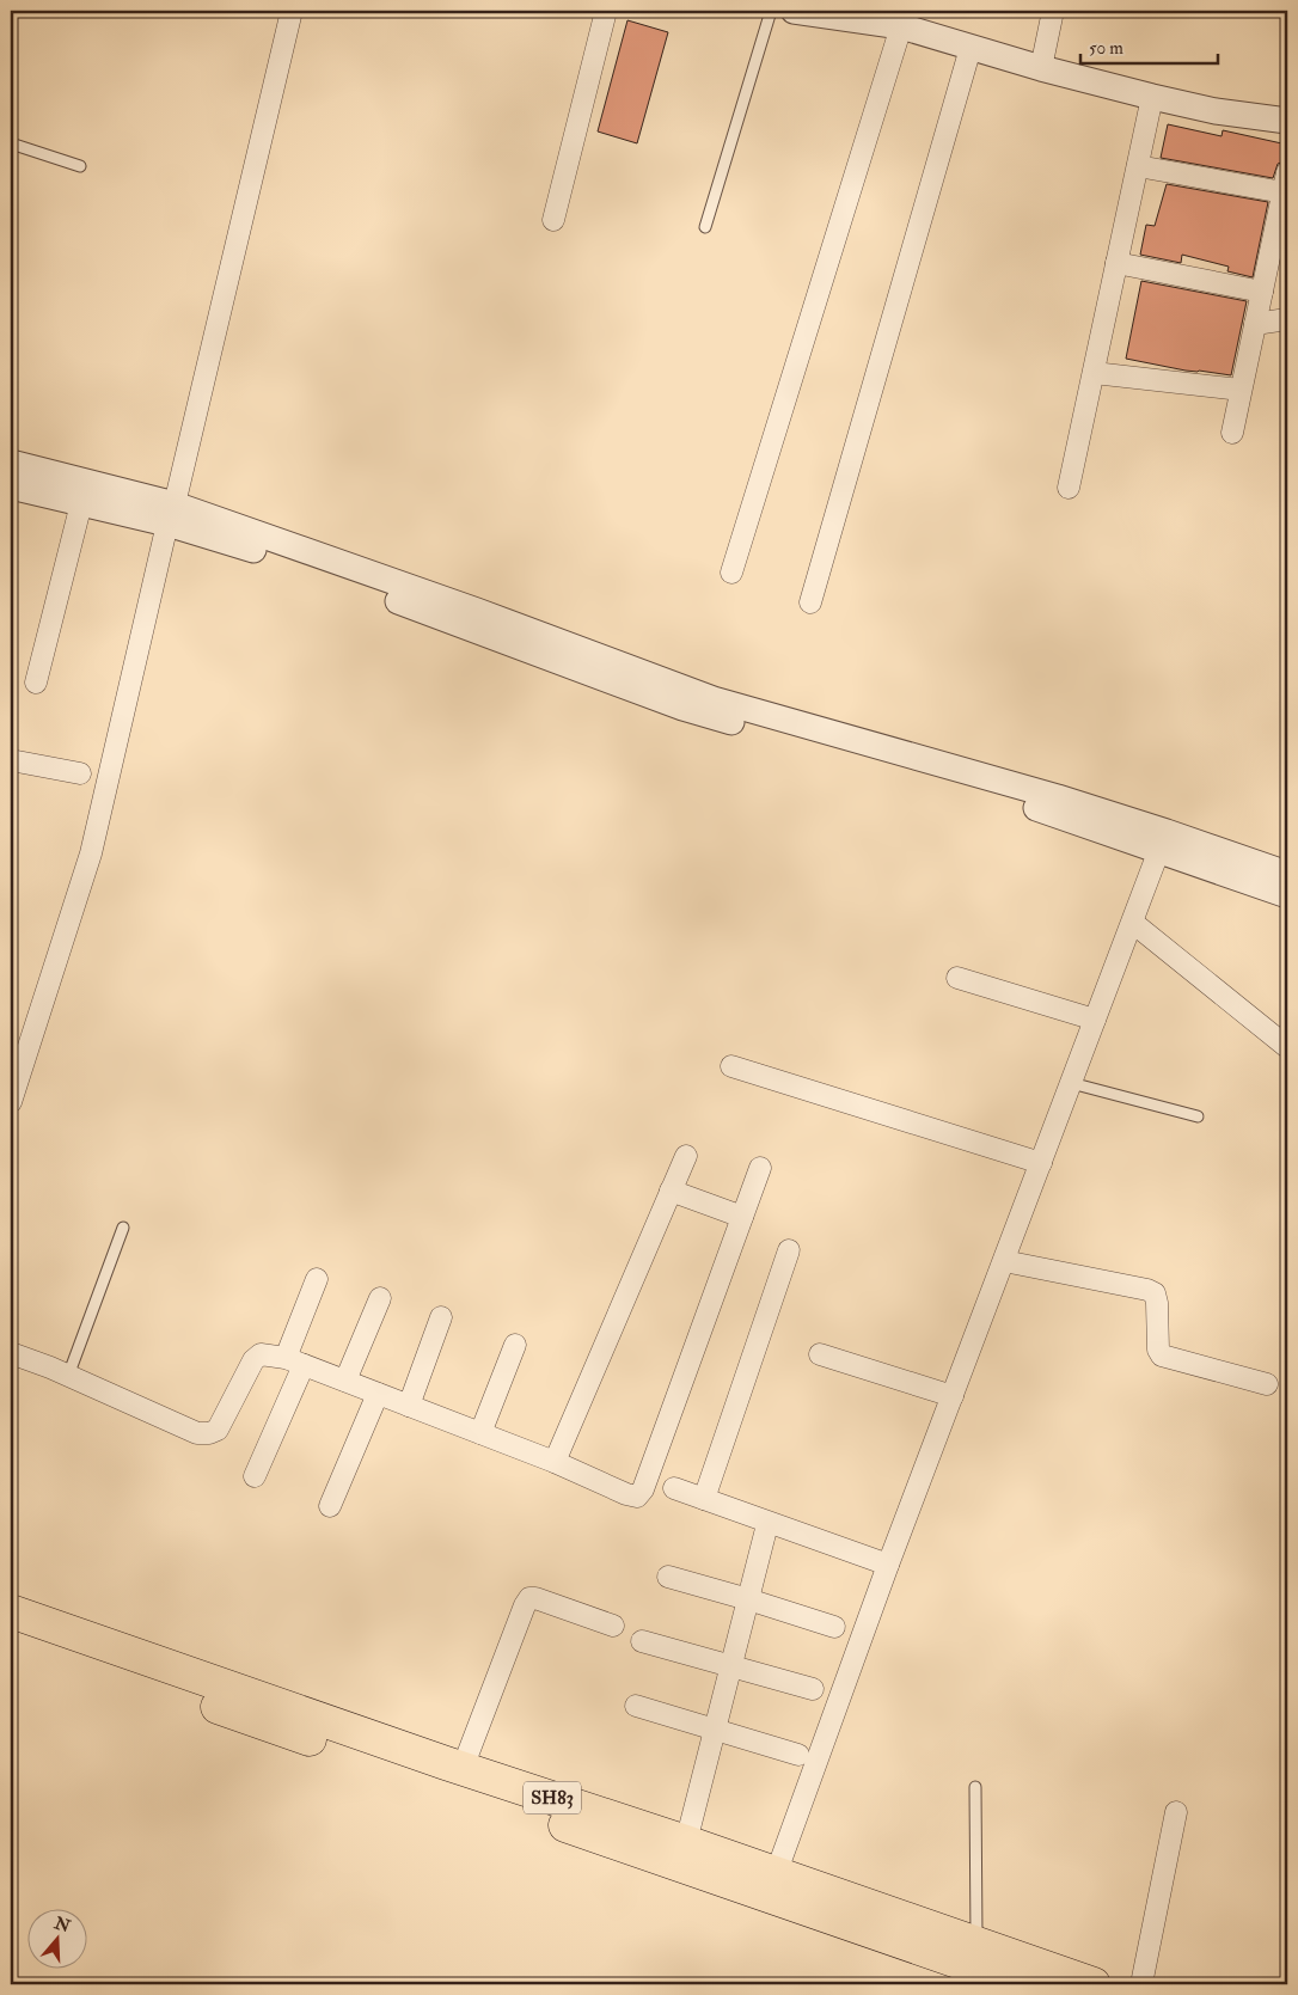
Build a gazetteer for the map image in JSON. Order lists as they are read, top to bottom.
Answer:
{
  "streets": {
    "main road": ["SH83"]
  },
  "scale_bar": "50 m",
  "north": "top"
}
